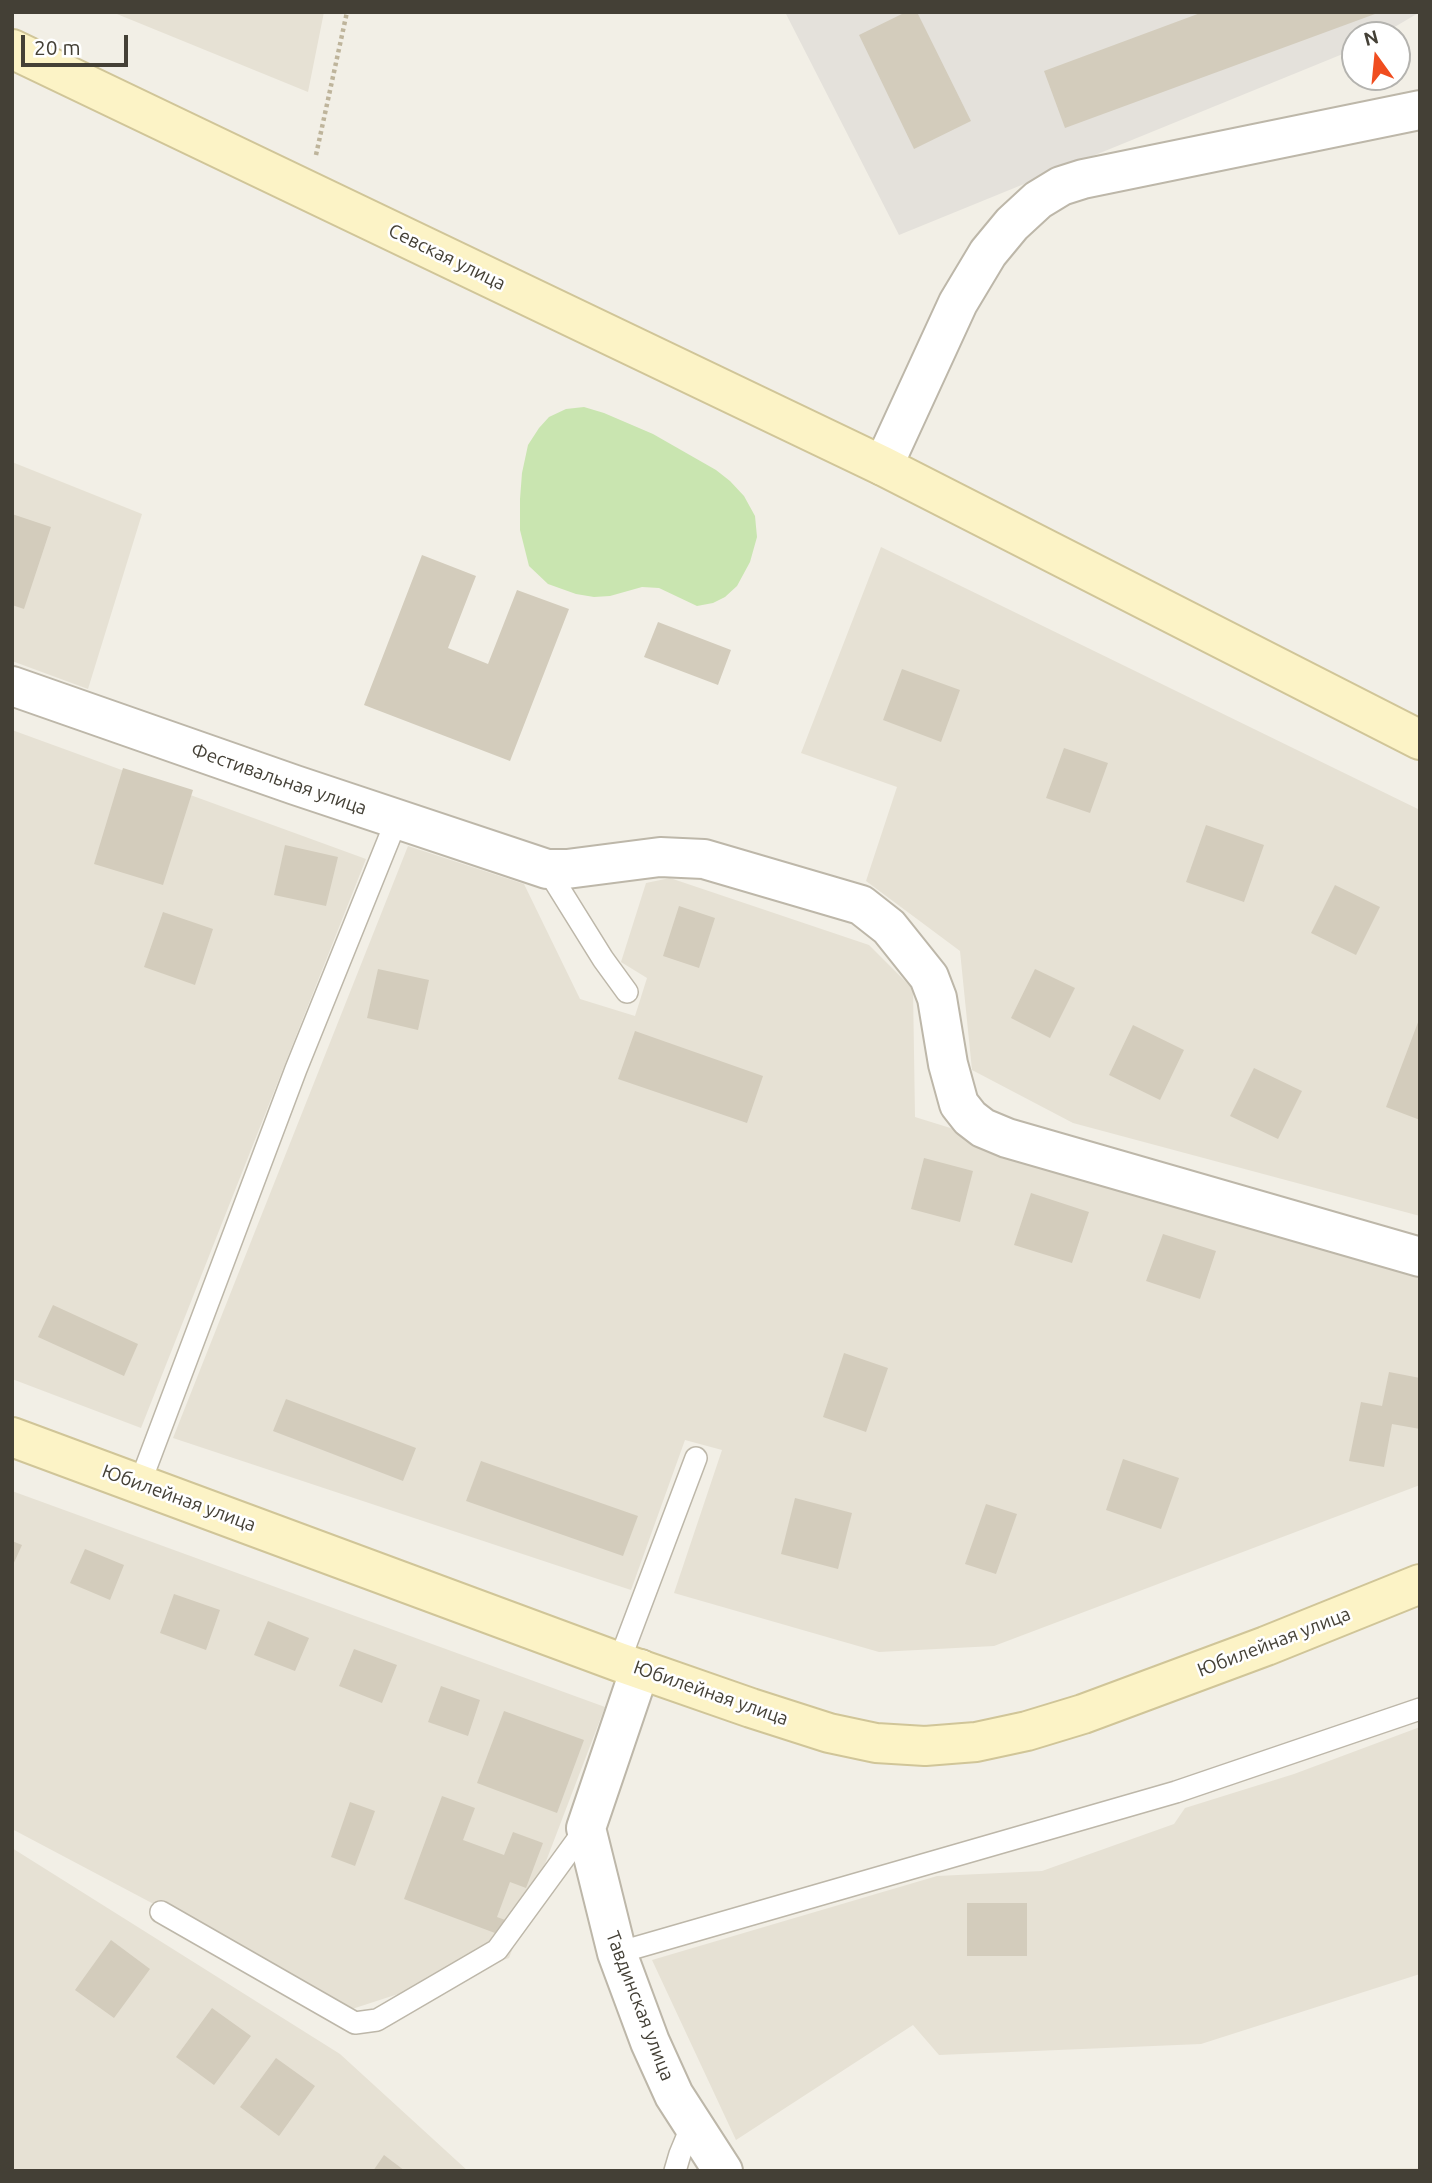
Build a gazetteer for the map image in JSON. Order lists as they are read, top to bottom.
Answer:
{
  "streets": {
    "street": [
      "Севская улица",
      "Фестивальная улица",
      "Юбилейная улица",
      "Тавдинская улица"
    ]
  },
  "scale_bar": "20 m",
  "north": "top"
}
